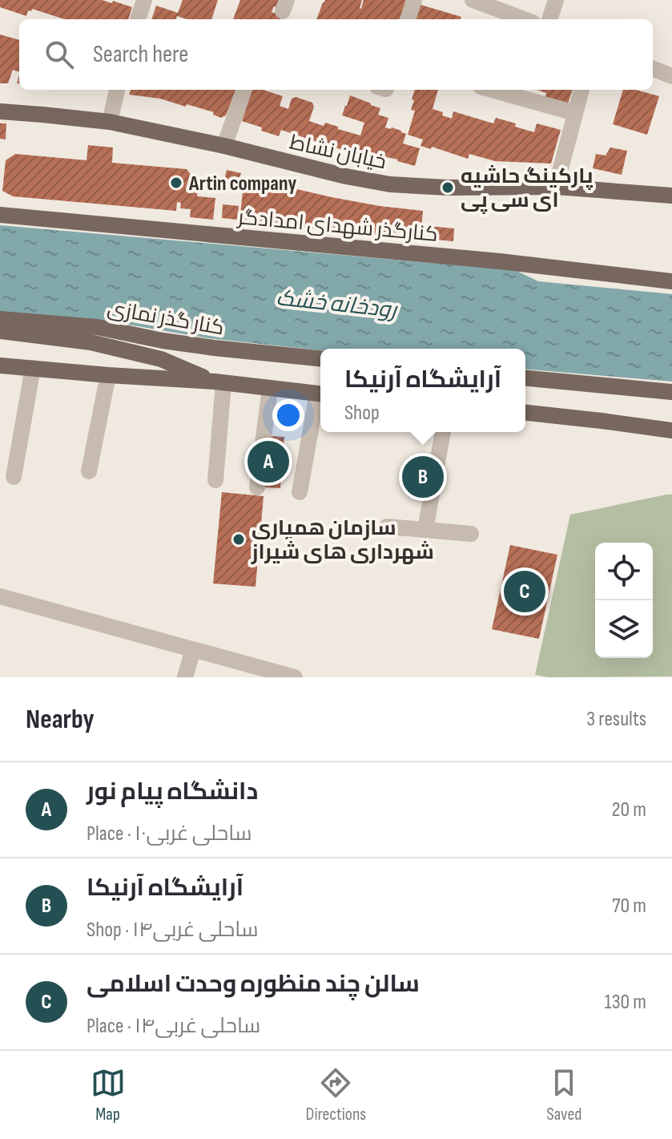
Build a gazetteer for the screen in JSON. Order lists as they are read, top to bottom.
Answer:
{
  "streets": {
    "main road": ["خیابان نشاط", "کنارگذر شهدای امدادگر", "کنار گذر نمازی"]
  },
  "water": ["رودخانه خشک"],
  "places": ["Artin company", "پارکینگ حاشیه ای سی پی", "سازمان همیاری شهرداری های شیراز"],
  "page": {
    "search": "Search here",
    "popup": ["آرایشگاه آرنیکا", "Shop"],
    "pins": ["A", "B", "C"],
    "heading": ["Nearby", "3 results"],
    "list": [
      {
        "mark": "A",
        "name": "دانشگاه پیام نور",
        "note": "Place · ساحلی غربی۱۰",
        "value": "20 m"
      },
      {
        "mark": "B",
        "name": "آرایشگاه آرنیکا",
        "note": "Shop · ساحلی غربی۱۴",
        "value": "70 m"
      },
      {
        "mark": "C",
        "name": "سالن چند منظوره وحدت اسلامی",
        "note": "Place · ساحلی غربی۱۴",
        "value": "130 m"
      }
    ],
    "nav": ["Map", "Directions", "Saved"]
  }
}
